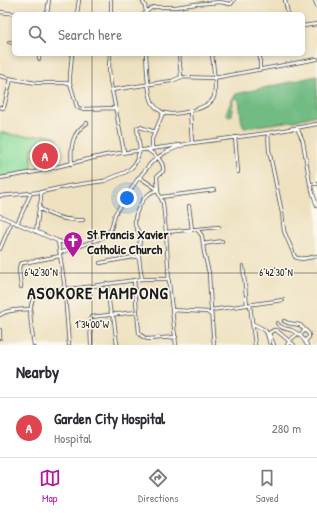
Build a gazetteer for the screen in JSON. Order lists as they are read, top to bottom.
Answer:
{
  "districts": ["ASOKORE MAMPONG"],
  "places": {
    "church": ["St Francis Xavier Catholic Church"]
  },
  "page": {
    "search": "Search here",
    "pins": "A",
    "heading": "Nearby",
    "list": [
      {
        "mark": "A",
        "name": "Garden City Hospital",
        "note": "Hospital",
        "value": "280 m"
      }
    ],
    "nav": ["Map", "Directions", "Saved"]
  },
  "coordinates": ["6°42'30\"N", "1°34'00\"W"]
}
